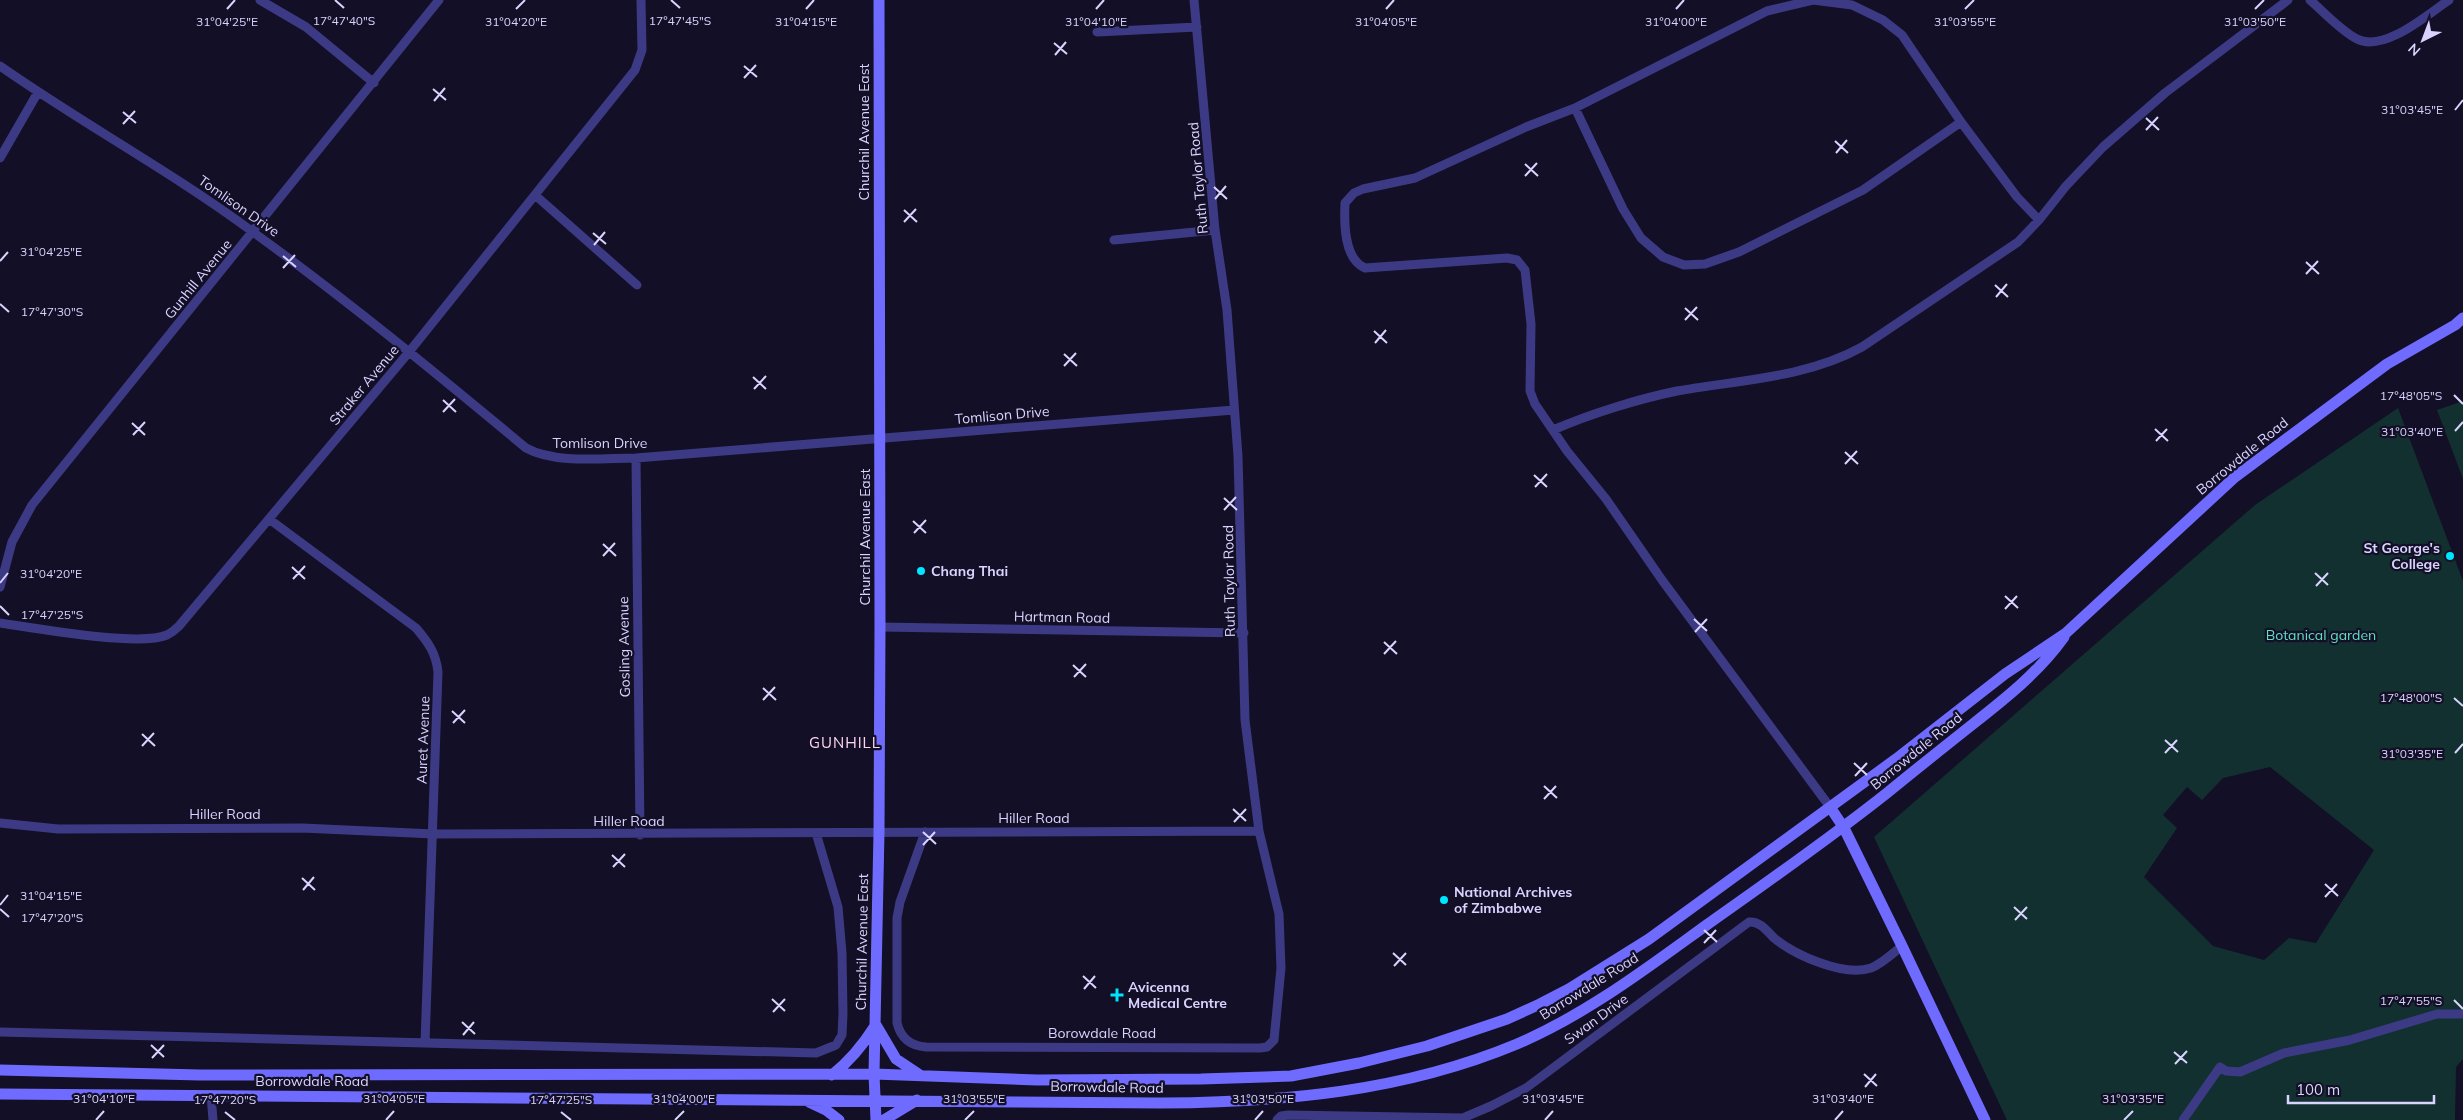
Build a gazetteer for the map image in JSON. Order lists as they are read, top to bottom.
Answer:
{
  "streets": {
    "main road": ["Churchil Avenue East", "Borrowdale Road"],
    "street": [
      "Ruth Taylor Road",
      "Tomlison Drive",
      "Gunhill Avenue",
      "Straker Avenue",
      "Hartman Road",
      "Gosling Avenue",
      "Auret Avenue",
      "Hiller Road",
      "Swan Drive",
      "Borowdale Road"
    ]
  },
  "crossings": [
    ["Churchil Avenue East", "Tomlison Drive"],
    ["Churchil Avenue East", "Borrowdale Road"],
    ["Churchil Avenue East", "Hartman Road"],
    ["Churchil Avenue East", "Auret Avenue"],
    ["Churchil Avenue East", "Hiller Road"],
    ["Ruth Taylor Road", "Tomlison Drive"],
    ["Ruth Taylor Road", "Hartman Road"],
    ["Ruth Taylor Road", "Hiller Road"],
    ["Ruth Taylor Road", "Borowdale Road"],
    ["Tomlison Drive", "Gunhill Avenue"],
    ["Tomlison Drive", "Straker Avenue"],
    ["Tomlison Drive", "Gosling Avenue"],
    ["Straker Avenue", "Auret Avenue"],
    ["Gosling Avenue", "Hiller Road"],
    ["Auret Avenue", "Hiller Road"],
    ["Hiller Road", "Borowdale Road"]
  ],
  "districts": ["GUNHILL"],
  "parks": ["Botanical garden"],
  "places": {
    "other": ["St George's College", "Chang Thai", "National Archives of Zimbabwe"],
    "health": ["Avicenna Medical Centre"]
  },
  "scale_bar": "100 m",
  "north": "bottom left",
  "coordinates": [
    "17°47'40\"S",
    "17°47'45\"S",
    "31°04'25\"E",
    "31°04'20\"E",
    "31°04'15\"E",
    "31°04'10\"E",
    "31°04'05\"E",
    "31°03'55\"E",
    "31°03'50\"E",
    "31°04'00\"E",
    "31°03'45\"E",
    "17°47'30\"S",
    "17°48'05\"S",
    "31°03'40\"E",
    "17°47'25\"S",
    "17°48'00\"S",
    "31°03'35\"E",
    "17°47'20\"S",
    "17°47'55\"S"
  ]
}
